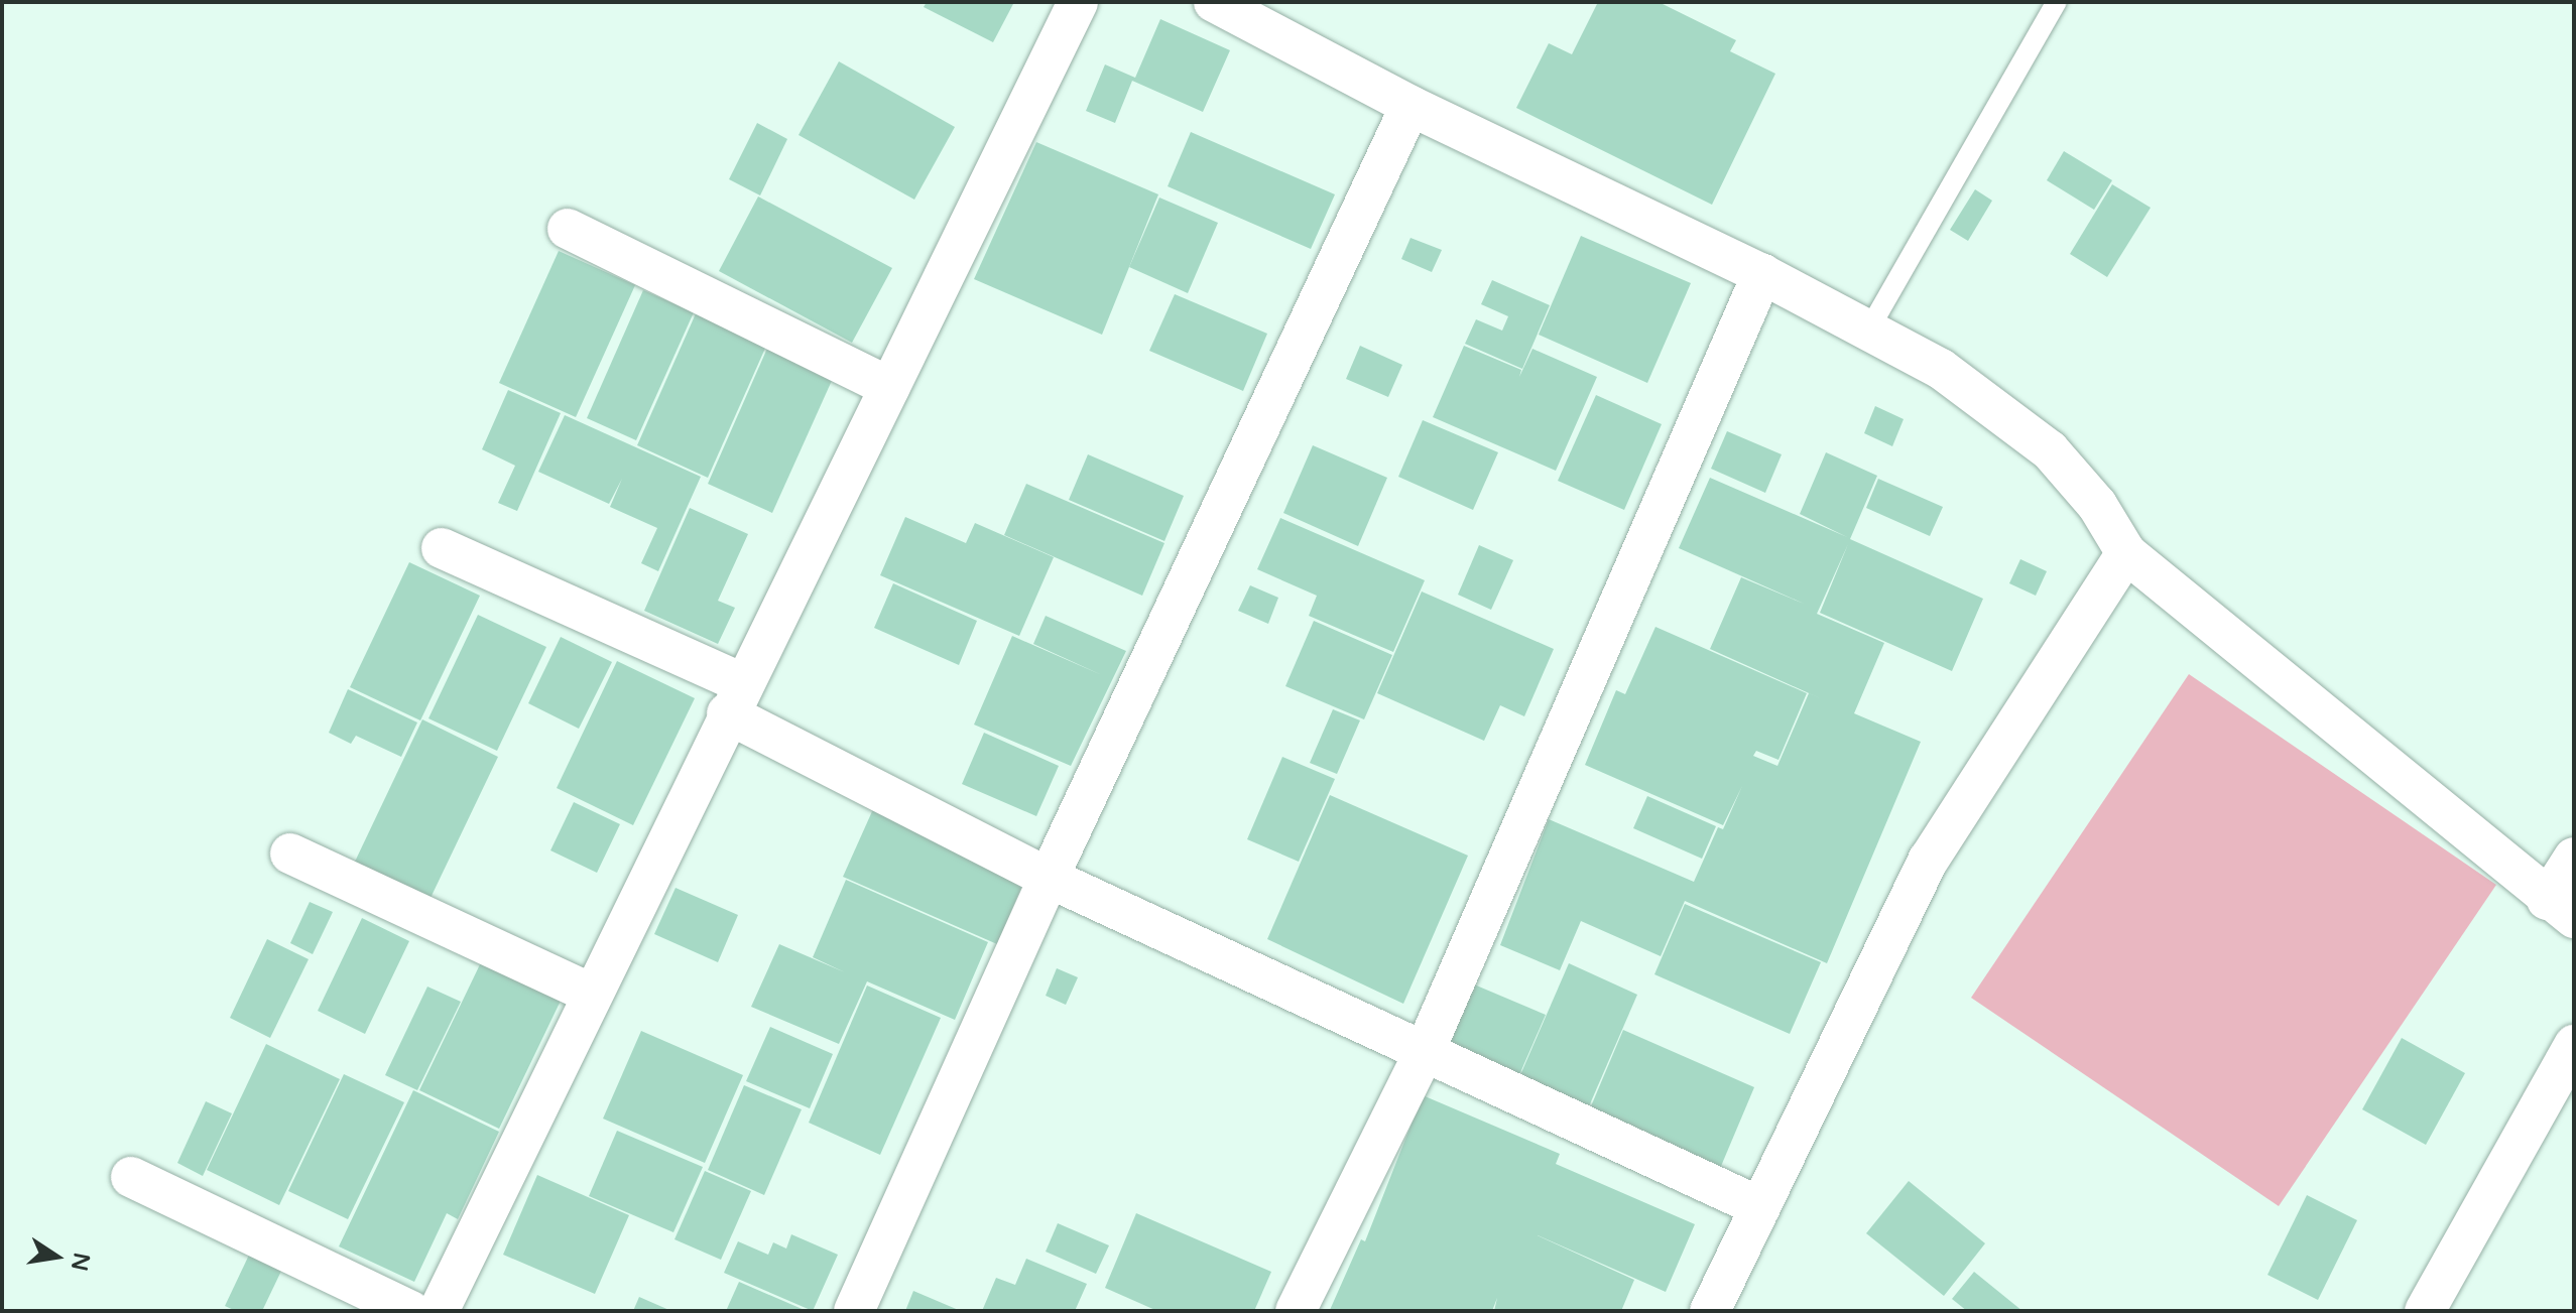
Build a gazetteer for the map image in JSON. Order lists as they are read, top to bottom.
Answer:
{
  "north": "right"
}
